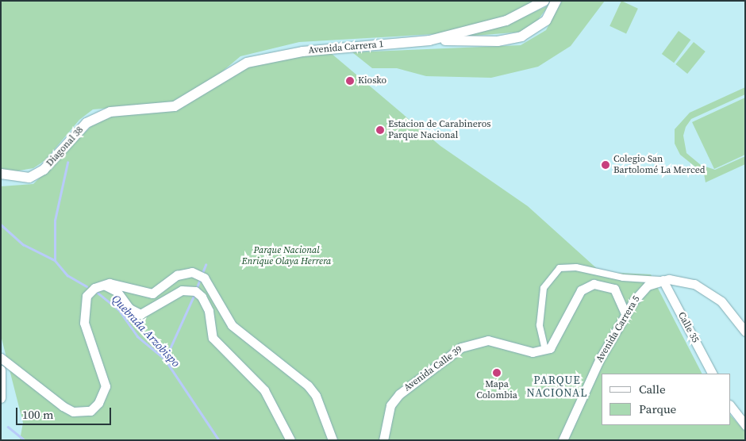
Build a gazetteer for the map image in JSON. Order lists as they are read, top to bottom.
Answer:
{
  "streets": {
    "main road": ["Avenida Carrera 1", "Diagonal 38"],
    "street": ["Calle 35", "Avenida Carrera 5", "Avenida Calle 39"]
  },
  "crossings": [
    ["Avenida Carrera 1", "Diagonal 38"],
    ["Calle 35", "Avenida Carrera 5"]
  ],
  "districts": ["PARQUE NACIONAL"],
  "water": ["Quebrada Arzobispo"],
  "parks": ["Parque Nacional Enrique Olaya Herrera"],
  "places": [
    "Kiosko",
    "Estacion de Carabineros Parque Nacional",
    "Colegio San Bartolomé La Merced",
    "Mapa Colombia"
  ],
  "legend": ["Calle", "Parque"],
  "scale_bar": "100 m"
}
